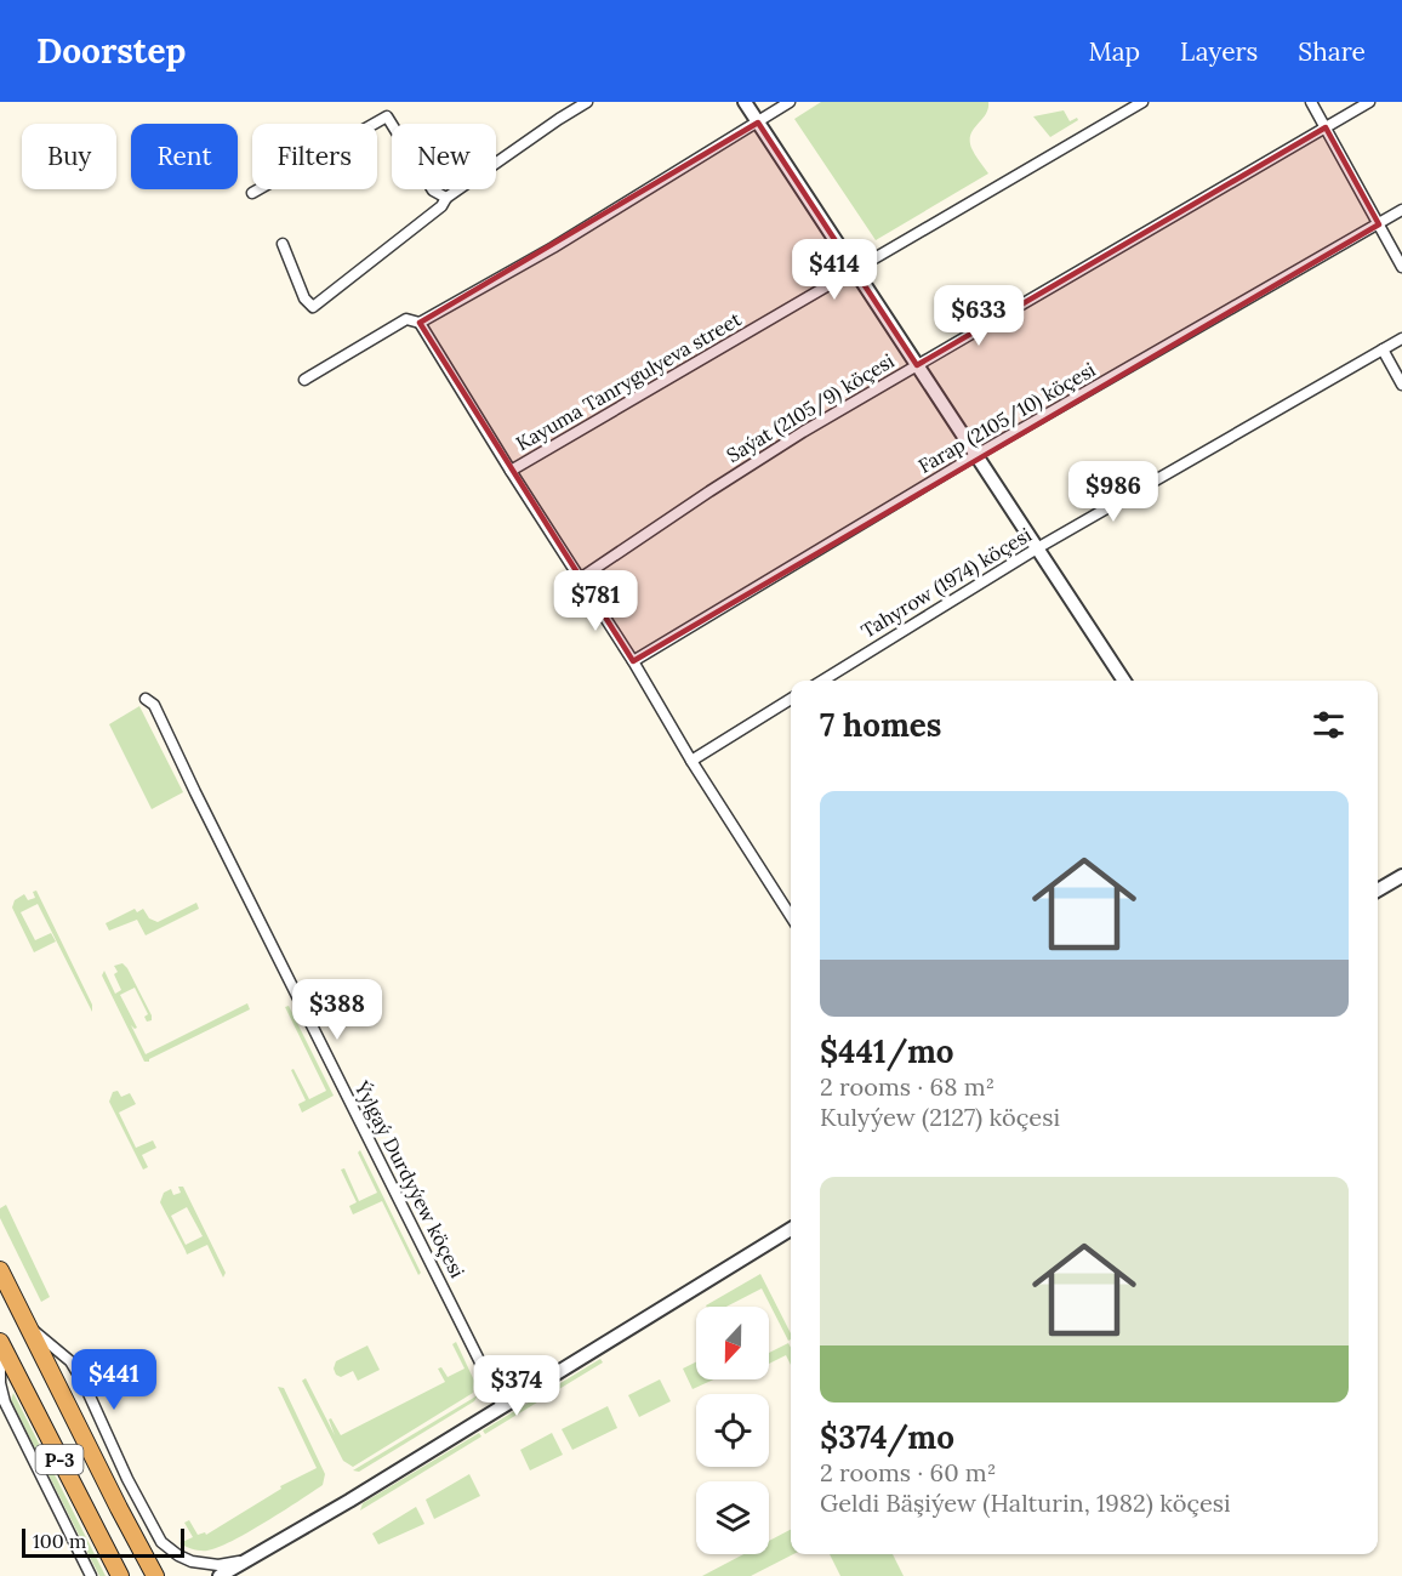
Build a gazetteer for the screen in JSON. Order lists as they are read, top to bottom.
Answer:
{
  "streets": {
    "highway": ["P-3"],
    "street": [
      "Kayuma Tanrygulyeva street",
      "Saýat (2105/9) köçesi",
      "Farap (2105/10) köçesi",
      "Tahyrow (1974) köçesi",
      "Ýylgaý Durdyýew köçesi"
    ]
  },
  "scale_bar": "100 m",
  "north": "bottom",
  "page": {
    "header": "Doorstep",
    "nav": ["Map", "Layers", "Share"],
    "chip": [
      "Buy",
      "Rent",
      "Filters",
      "New"
    ],
    "price": [
      "$414",
      "$633",
      "$986",
      "$781",
      "$388",
      "$441",
      "$374"
    ],
    "heading": "7 homes",
    "list": [
      {
        "name": "$441/mo",
        "note": "2 rooms · 68 m² · Kulyýew (2127) köçesi"
      },
      {
        "name": "$374/mo",
        "note": "2 rooms · 60 m² · Geldi Bäşiýew (Halturin, 1982) köçesi"
      }
    ],
    "scale": "100 m"
  }
}
